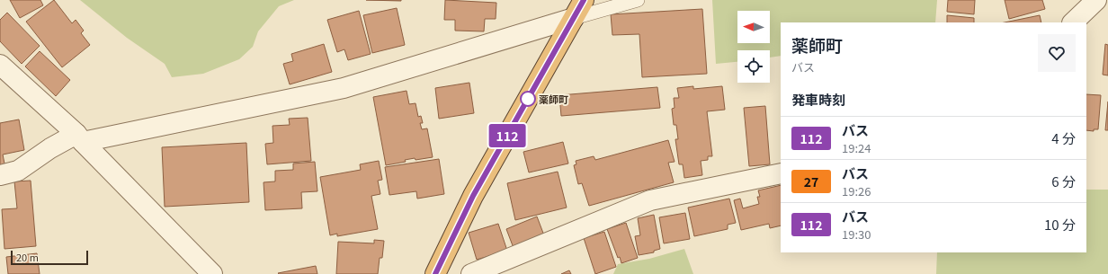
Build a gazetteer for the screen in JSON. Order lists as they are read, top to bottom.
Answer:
{
  "places": ["薬師町"],
  "lines": ["bus line 112"],
  "scale_bar": "20 m",
  "north": "left",
  "page": {
    "on_map": "112",
    "heading": [
      ["薬師町", "バス"],
      "発車時刻"
    ],
    "list": [
      {
        "mark": "112",
        "name": "バス",
        "note": "19:24",
        "value": "4 分"
      },
      {
        "mark": "27",
        "name": "バス",
        "note": "19:26",
        "value": "6 分"
      },
      {
        "mark": "112",
        "name": "バス",
        "note": "19:30",
        "value": "10 分"
      }
    ],
    "scale": "20 m"
  }
}
